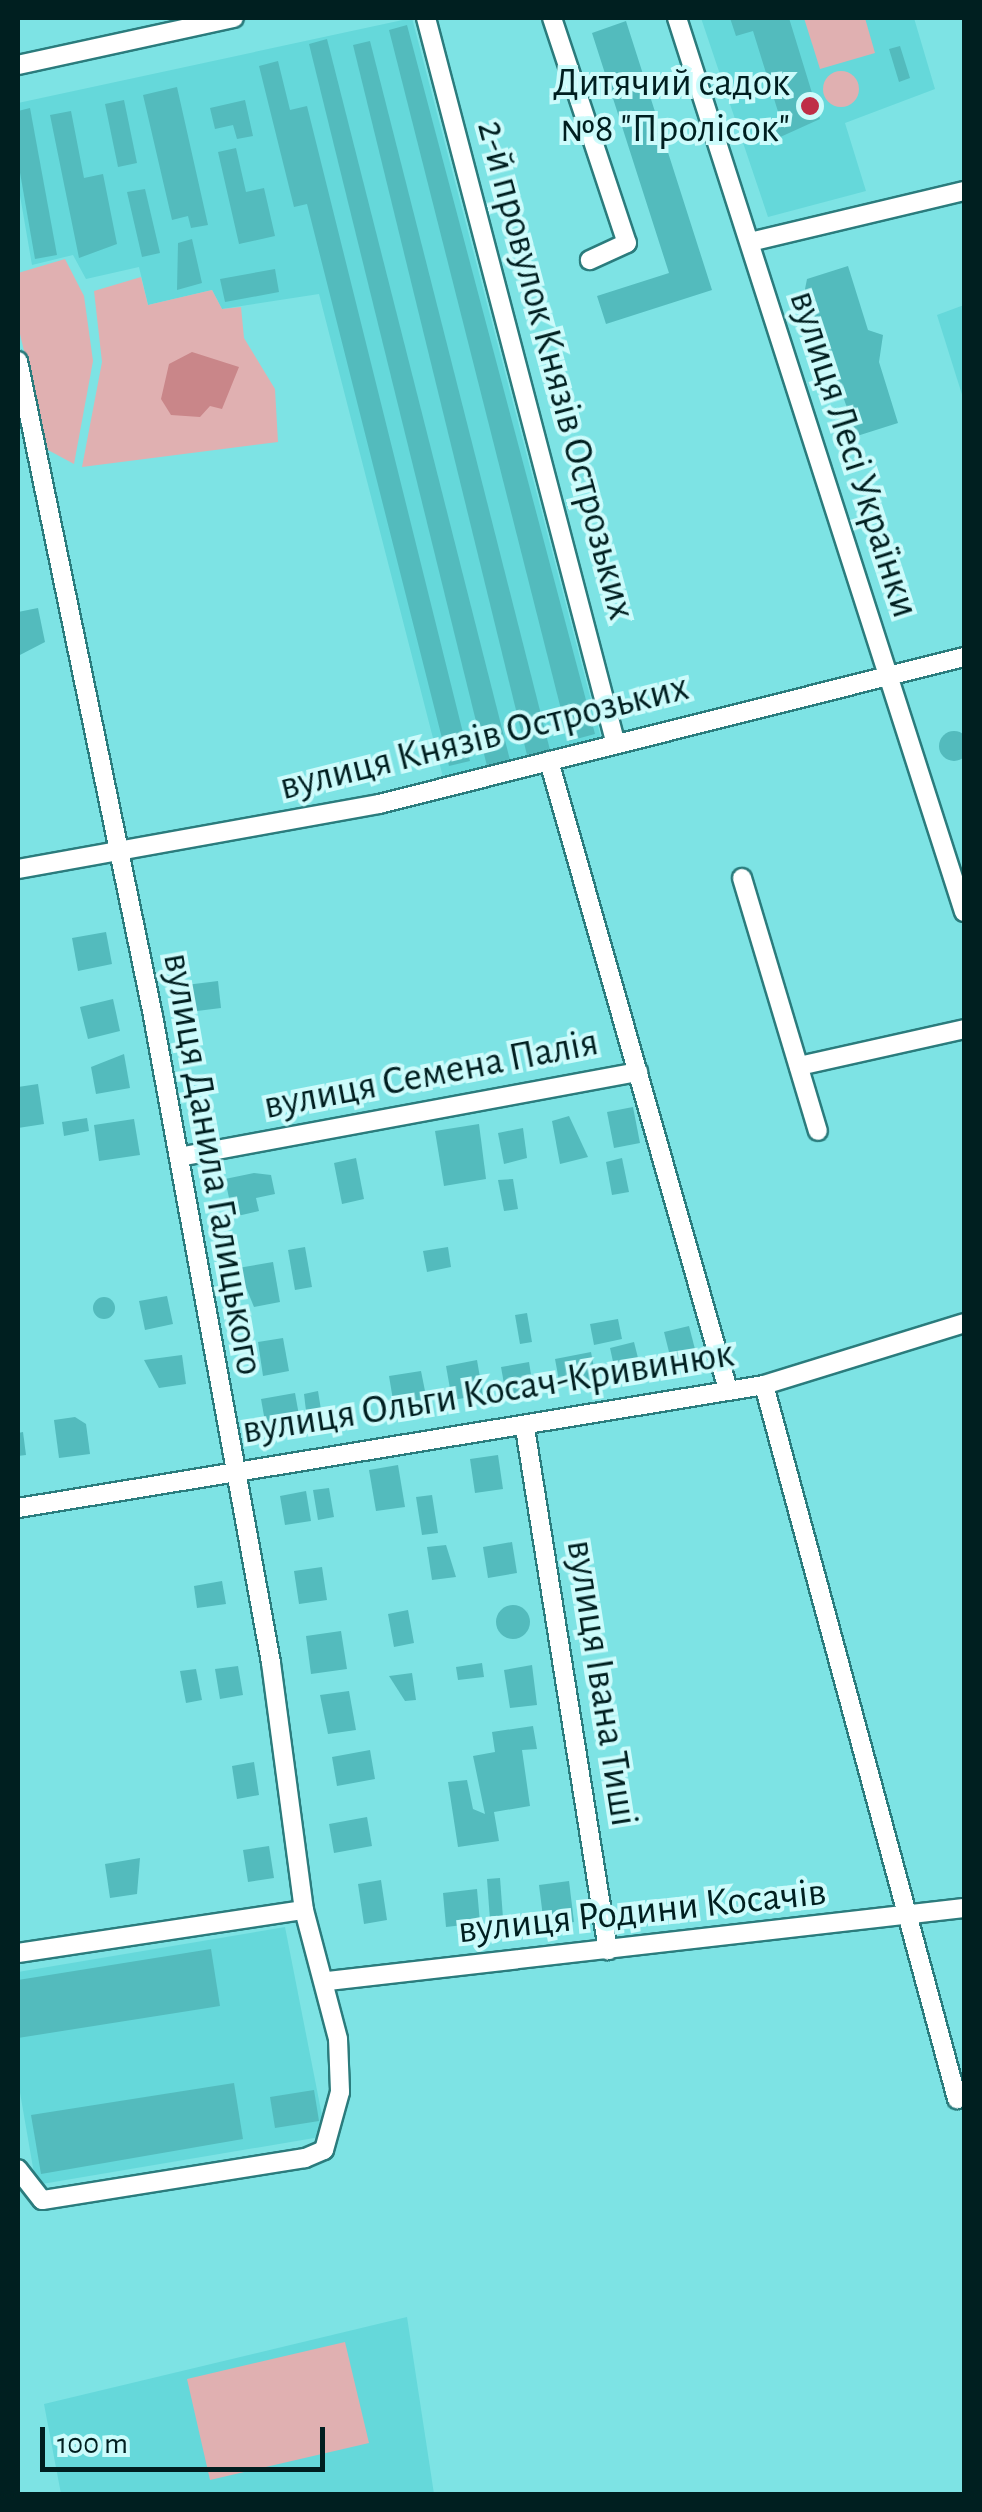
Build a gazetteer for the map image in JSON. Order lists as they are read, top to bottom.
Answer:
{
  "streets": {
    "street": [
      "2-й провулок Князів Острозьких",
      "вулиця Лесі Українки",
      "вулиця Князів Острозьких",
      "вулиця Семена Палія",
      "вулиця Данила Галицького",
      "вулиця Ольги Косач-Кривинюк",
      "вулиця Івана Тиші",
      "вулиця Родини Косачів"
    ]
  },
  "crossings": [
    ["2-й провулок Князів Острозьких", "вулиця Князів Острозьких"],
    ["вулиця Лесі Українки", "вулиця Князів Острозьких"],
    ["вулиця Князів Острозьких", "вулиця Данила Галицького"],
    ["вулиця Семена Палія", "вулиця Данила Галицького"],
    ["вулиця Данила Галицького", "вулиця Ольги Косач-Кривинюк"],
    ["вулиця Данила Галицького", "вулиця Родини Косачів"],
    ["вулиця Ольги Косач-Кривинюк", "вулиця Івана Тиші"],
    ["вулиця Івана Тиші", "вулиця Родини Косачів"]
  ],
  "places": ["Дитячий садок №8 \"Пролісок\""],
  "scale_bar": "100 m"
}
